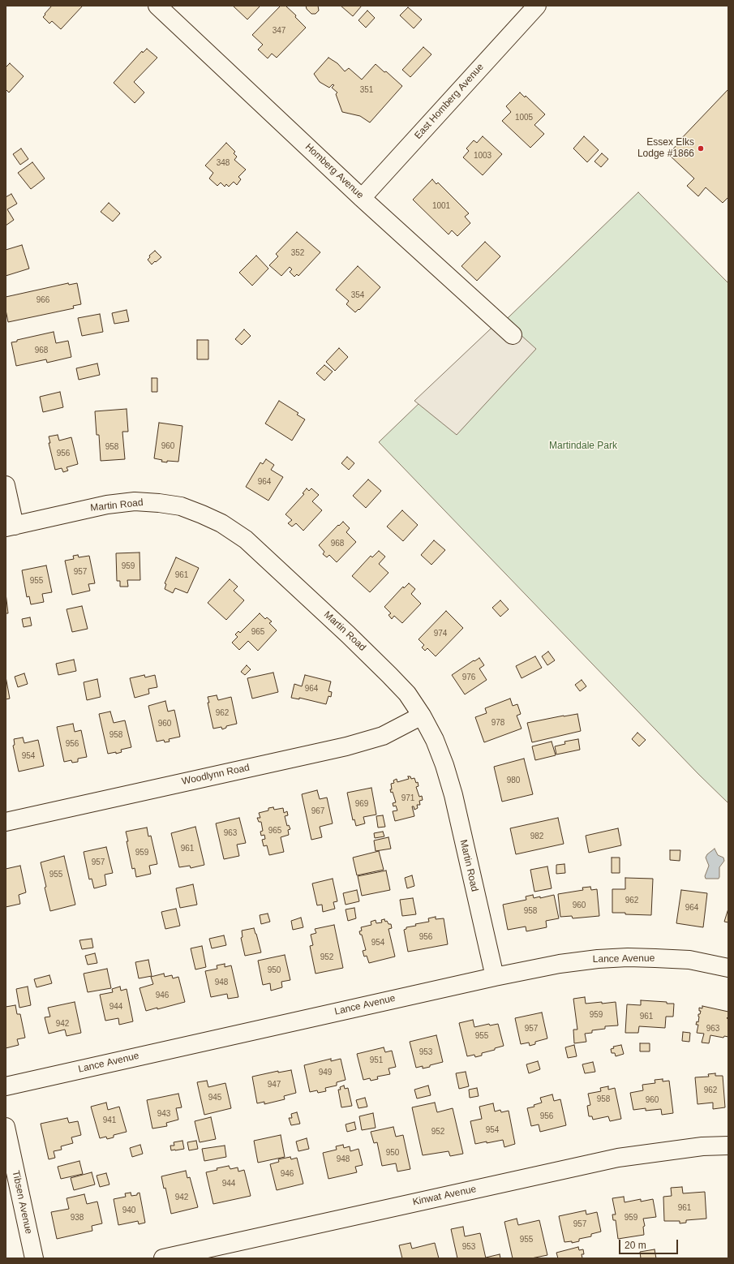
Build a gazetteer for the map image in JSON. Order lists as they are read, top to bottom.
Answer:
{
  "streets": {
    "street": [
      "East Homberg Avenue",
      "Homberg Avenue",
      "Martin Road",
      "Woodlynn Road",
      "Lance Avenue",
      "Kinwat Avenue",
      "Tibsen Avenue"
    ]
  },
  "crossings": [
    ["East Homberg Avenue", "Homberg Avenue"],
    ["Martin Road", "Woodlynn Road"],
    ["Martin Road", "Lance Avenue"]
  ],
  "parks": ["Martindale Park"],
  "places": ["Essex Elks Lodge #1866"],
  "house_numbers": [
    "347",
    "351",
    "1005",
    "1003",
    "348",
    "1001",
    "352",
    "354",
    "966",
    "968",
    "960",
    "958",
    "956",
    "964",
    "968",
    "959",
    "957",
    "961",
    "955",
    "965",
    "974",
    "976",
    "964",
    "962",
    "978",
    "960",
    "958",
    "956",
    "954",
    "980",
    "971",
    "969",
    "967",
    "965",
    "963",
    "982",
    "961",
    "959",
    "957",
    "955",
    "962",
    "960",
    "964",
    "958",
    "956",
    "954",
    "952",
    "950",
    "948",
    "946",
    "944",
    "959",
    "961",
    "942",
    "957",
    "963",
    "955",
    "953",
    "951",
    "949",
    "947",
    "962",
    "945",
    "958",
    "960",
    "943",
    "956",
    "941",
    "954",
    "952",
    "950",
    "948",
    "946",
    "944",
    "942",
    "961",
    "940",
    "938",
    "959",
    "957",
    "955",
    "953"
  ],
  "scale_bar": "20 m"
}
